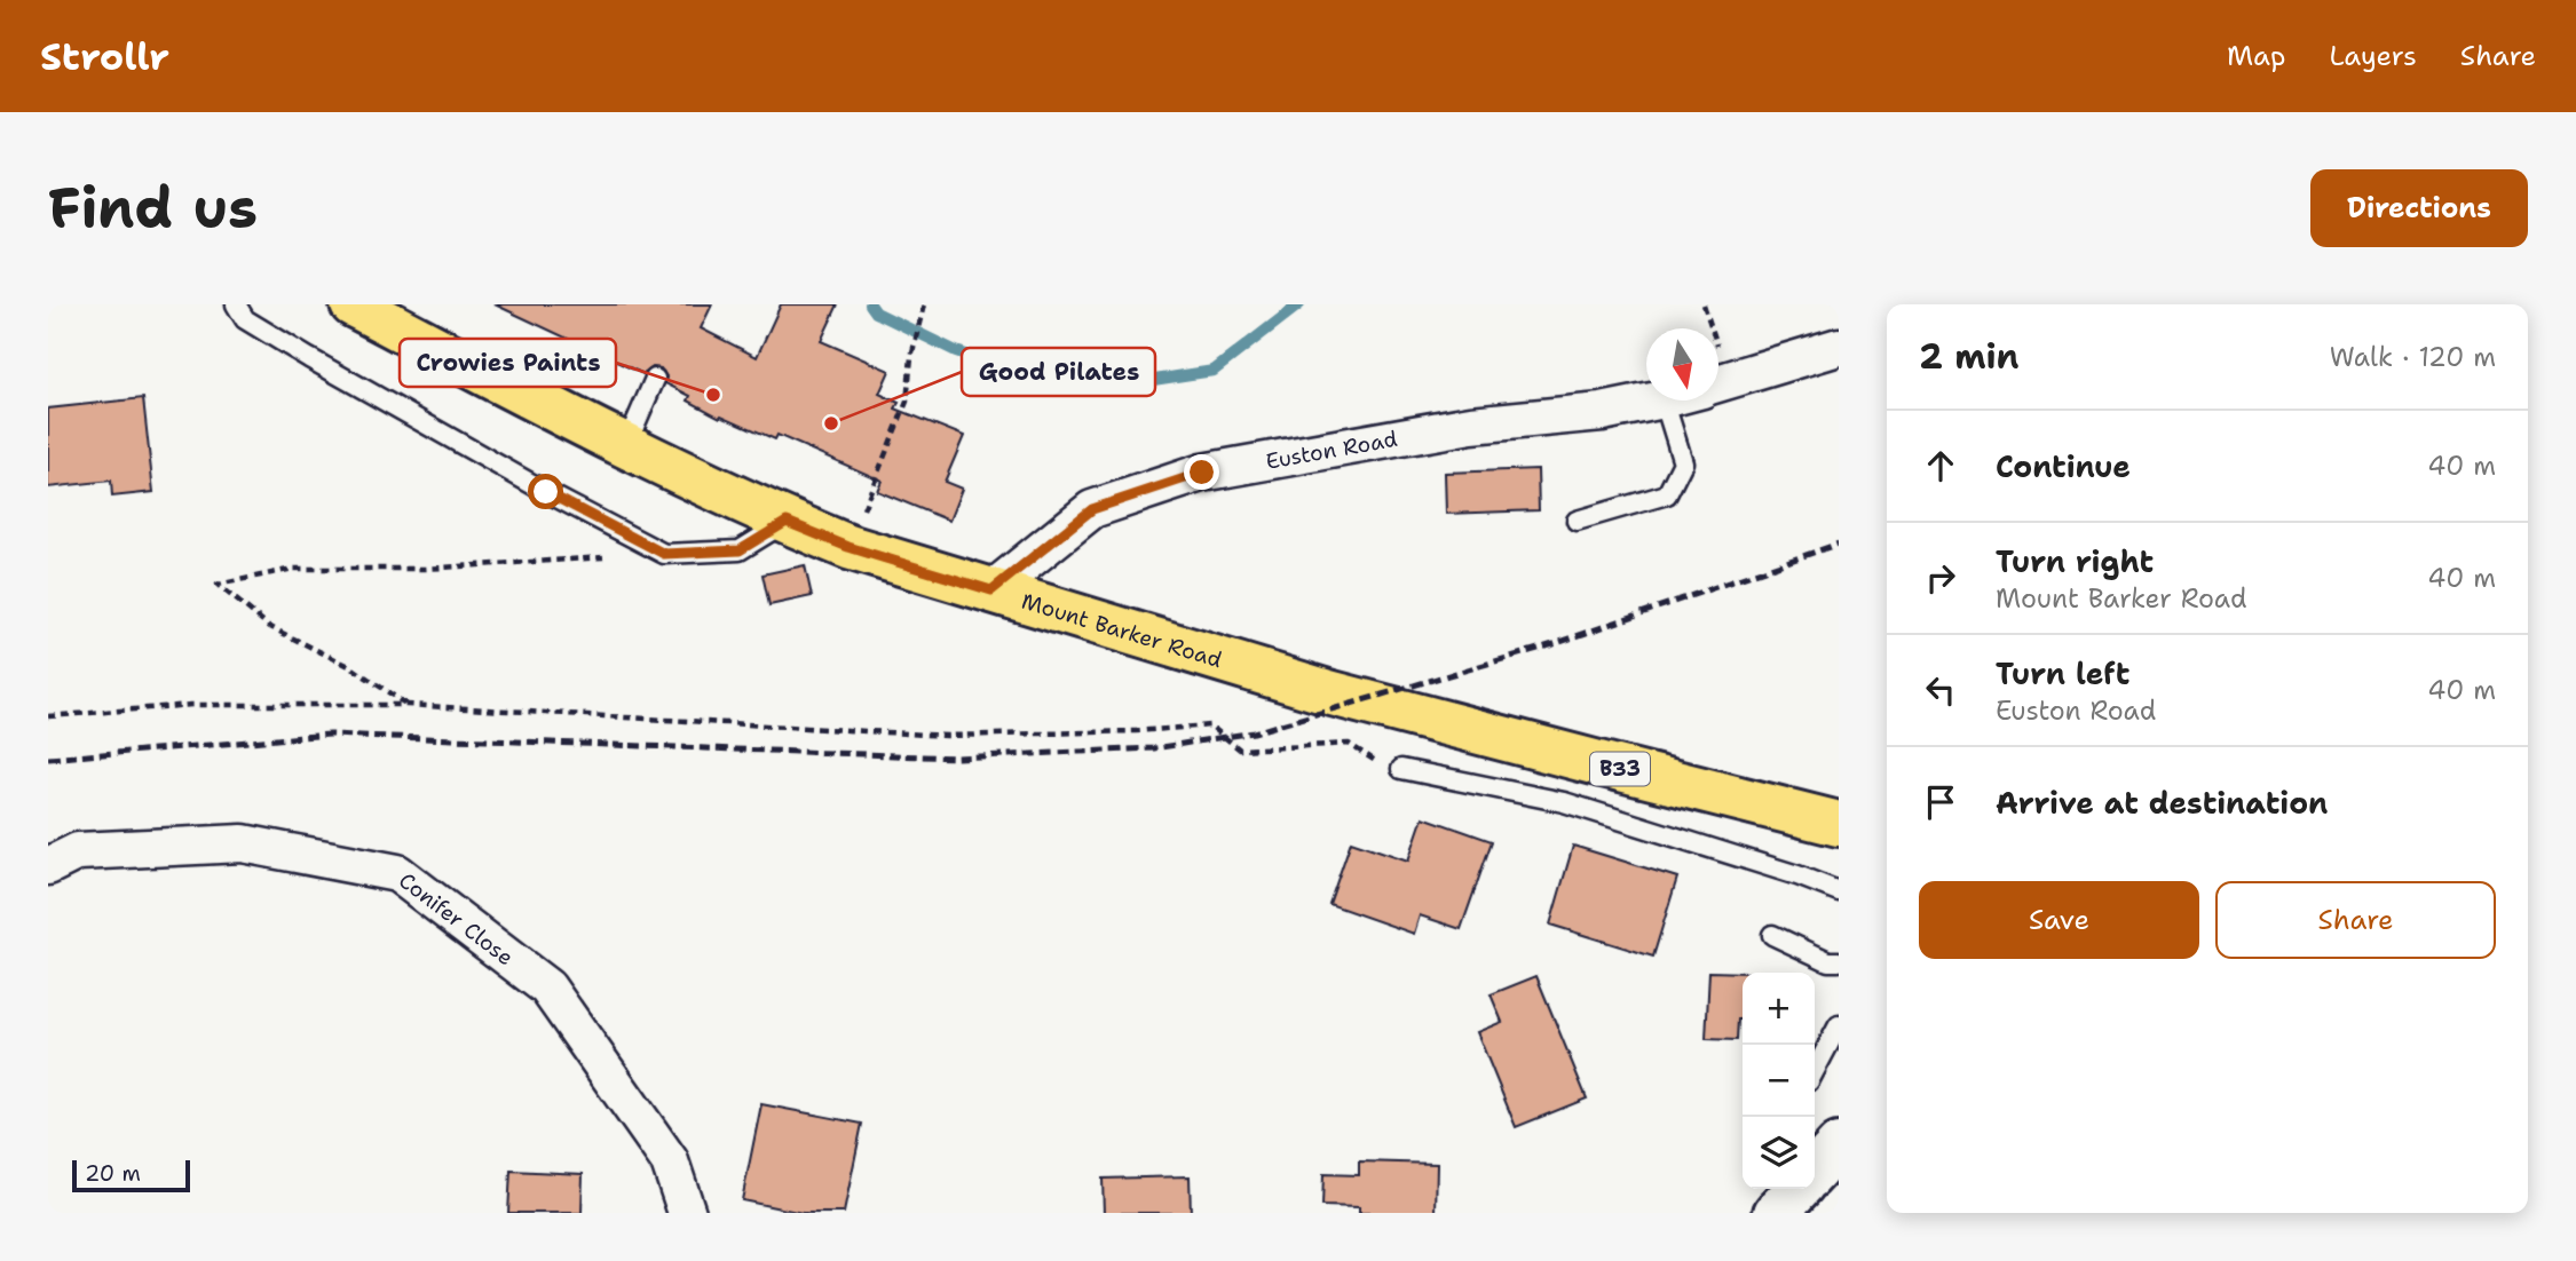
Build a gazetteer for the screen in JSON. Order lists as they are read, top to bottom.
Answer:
{
  "streets": {
    "main road": ["Mount Barker Road", "B33"],
    "street": ["Euston Road", "Conifer Close"]
  },
  "crossings": [
    ["Euston Road", "Mount Barker Road"]
  ],
  "places": ["Crowies Paints", "Good Pilates"],
  "scale_bar": "20 m",
  "north": "bottom",
  "page": {
    "header": "Strollr",
    "nav": ["Map", "Layers", "Share"],
    "buttons": [
      "Directions",
      ["Save", "Share"]
    ],
    "title": "Find us",
    "heading": ["2 min", "Walk · 120 m"],
    "list": [
      ["Continue", "40 m"],
      ["Turn right", "Mount Barker Road", "40 m"],
      ["Turn left", "Euston Road", "40 m"],
      "Arrive at destination"
    ],
    "map_buttons": ["+", "−"],
    "scale": "20 m"
  }
}
